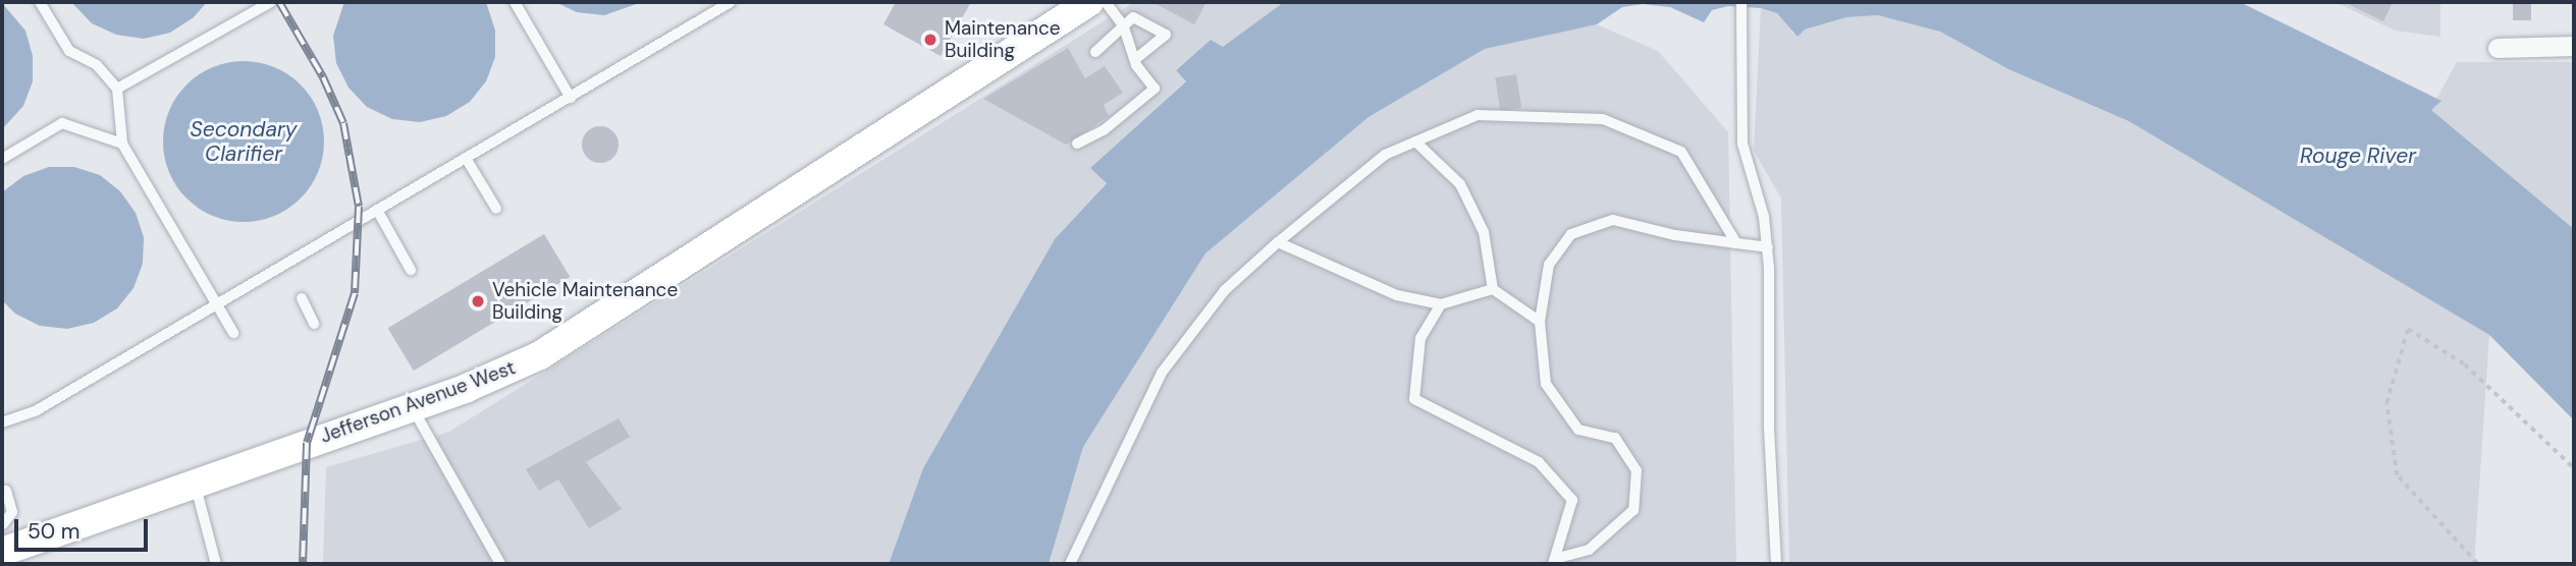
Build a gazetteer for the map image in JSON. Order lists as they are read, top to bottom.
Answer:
{
  "streets": {
    "main road": ["Jefferson Avenue West"]
  },
  "water": ["Secondary Clarifier", "Rouge River"],
  "places": ["Maintenance Building", "Vehicle Maintenance Building"],
  "scale_bar": "50 m"
}
